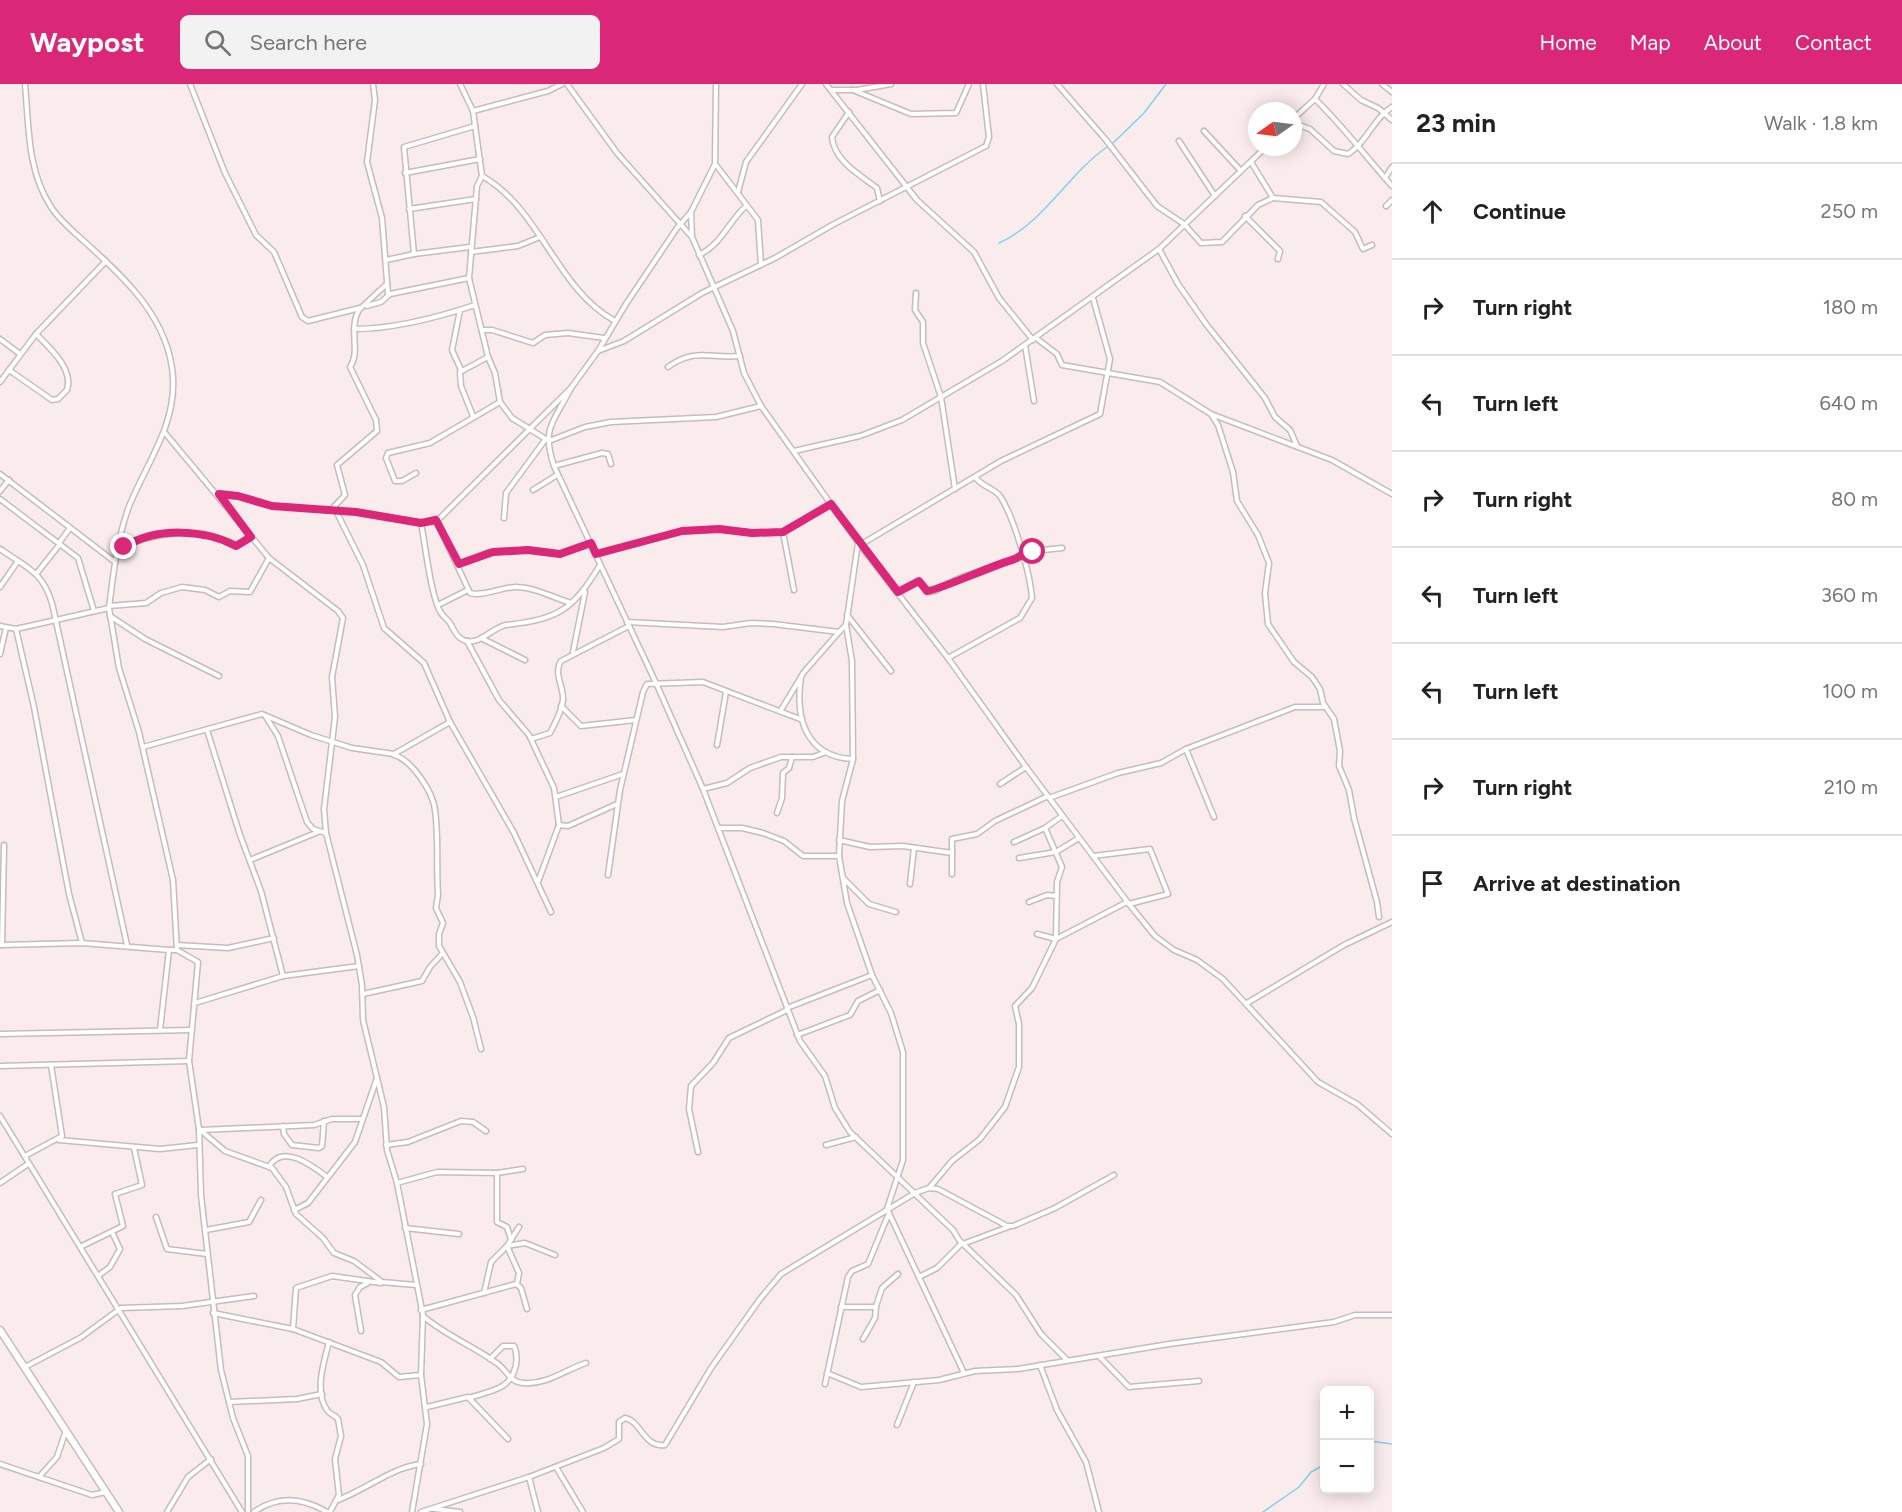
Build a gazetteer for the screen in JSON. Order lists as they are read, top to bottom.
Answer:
{
  "north": "left",
  "page": {
    "header": "Waypost",
    "search": "Search here",
    "nav": [
      "Home",
      "Map",
      "About",
      "Contact"
    ],
    "heading": ["23 min", "Walk · 1.8 km"],
    "list": [
      ["Continue", "250 m"],
      ["Turn right", "180 m"],
      ["Turn left", "640 m"],
      ["Turn right", "80 m"],
      ["Turn left", "360 m"],
      ["Turn left", "100 m"],
      ["Turn right", "210 m"],
      "Arrive at destination"
    ],
    "map_buttons": ["+", "−"]
  }
}
